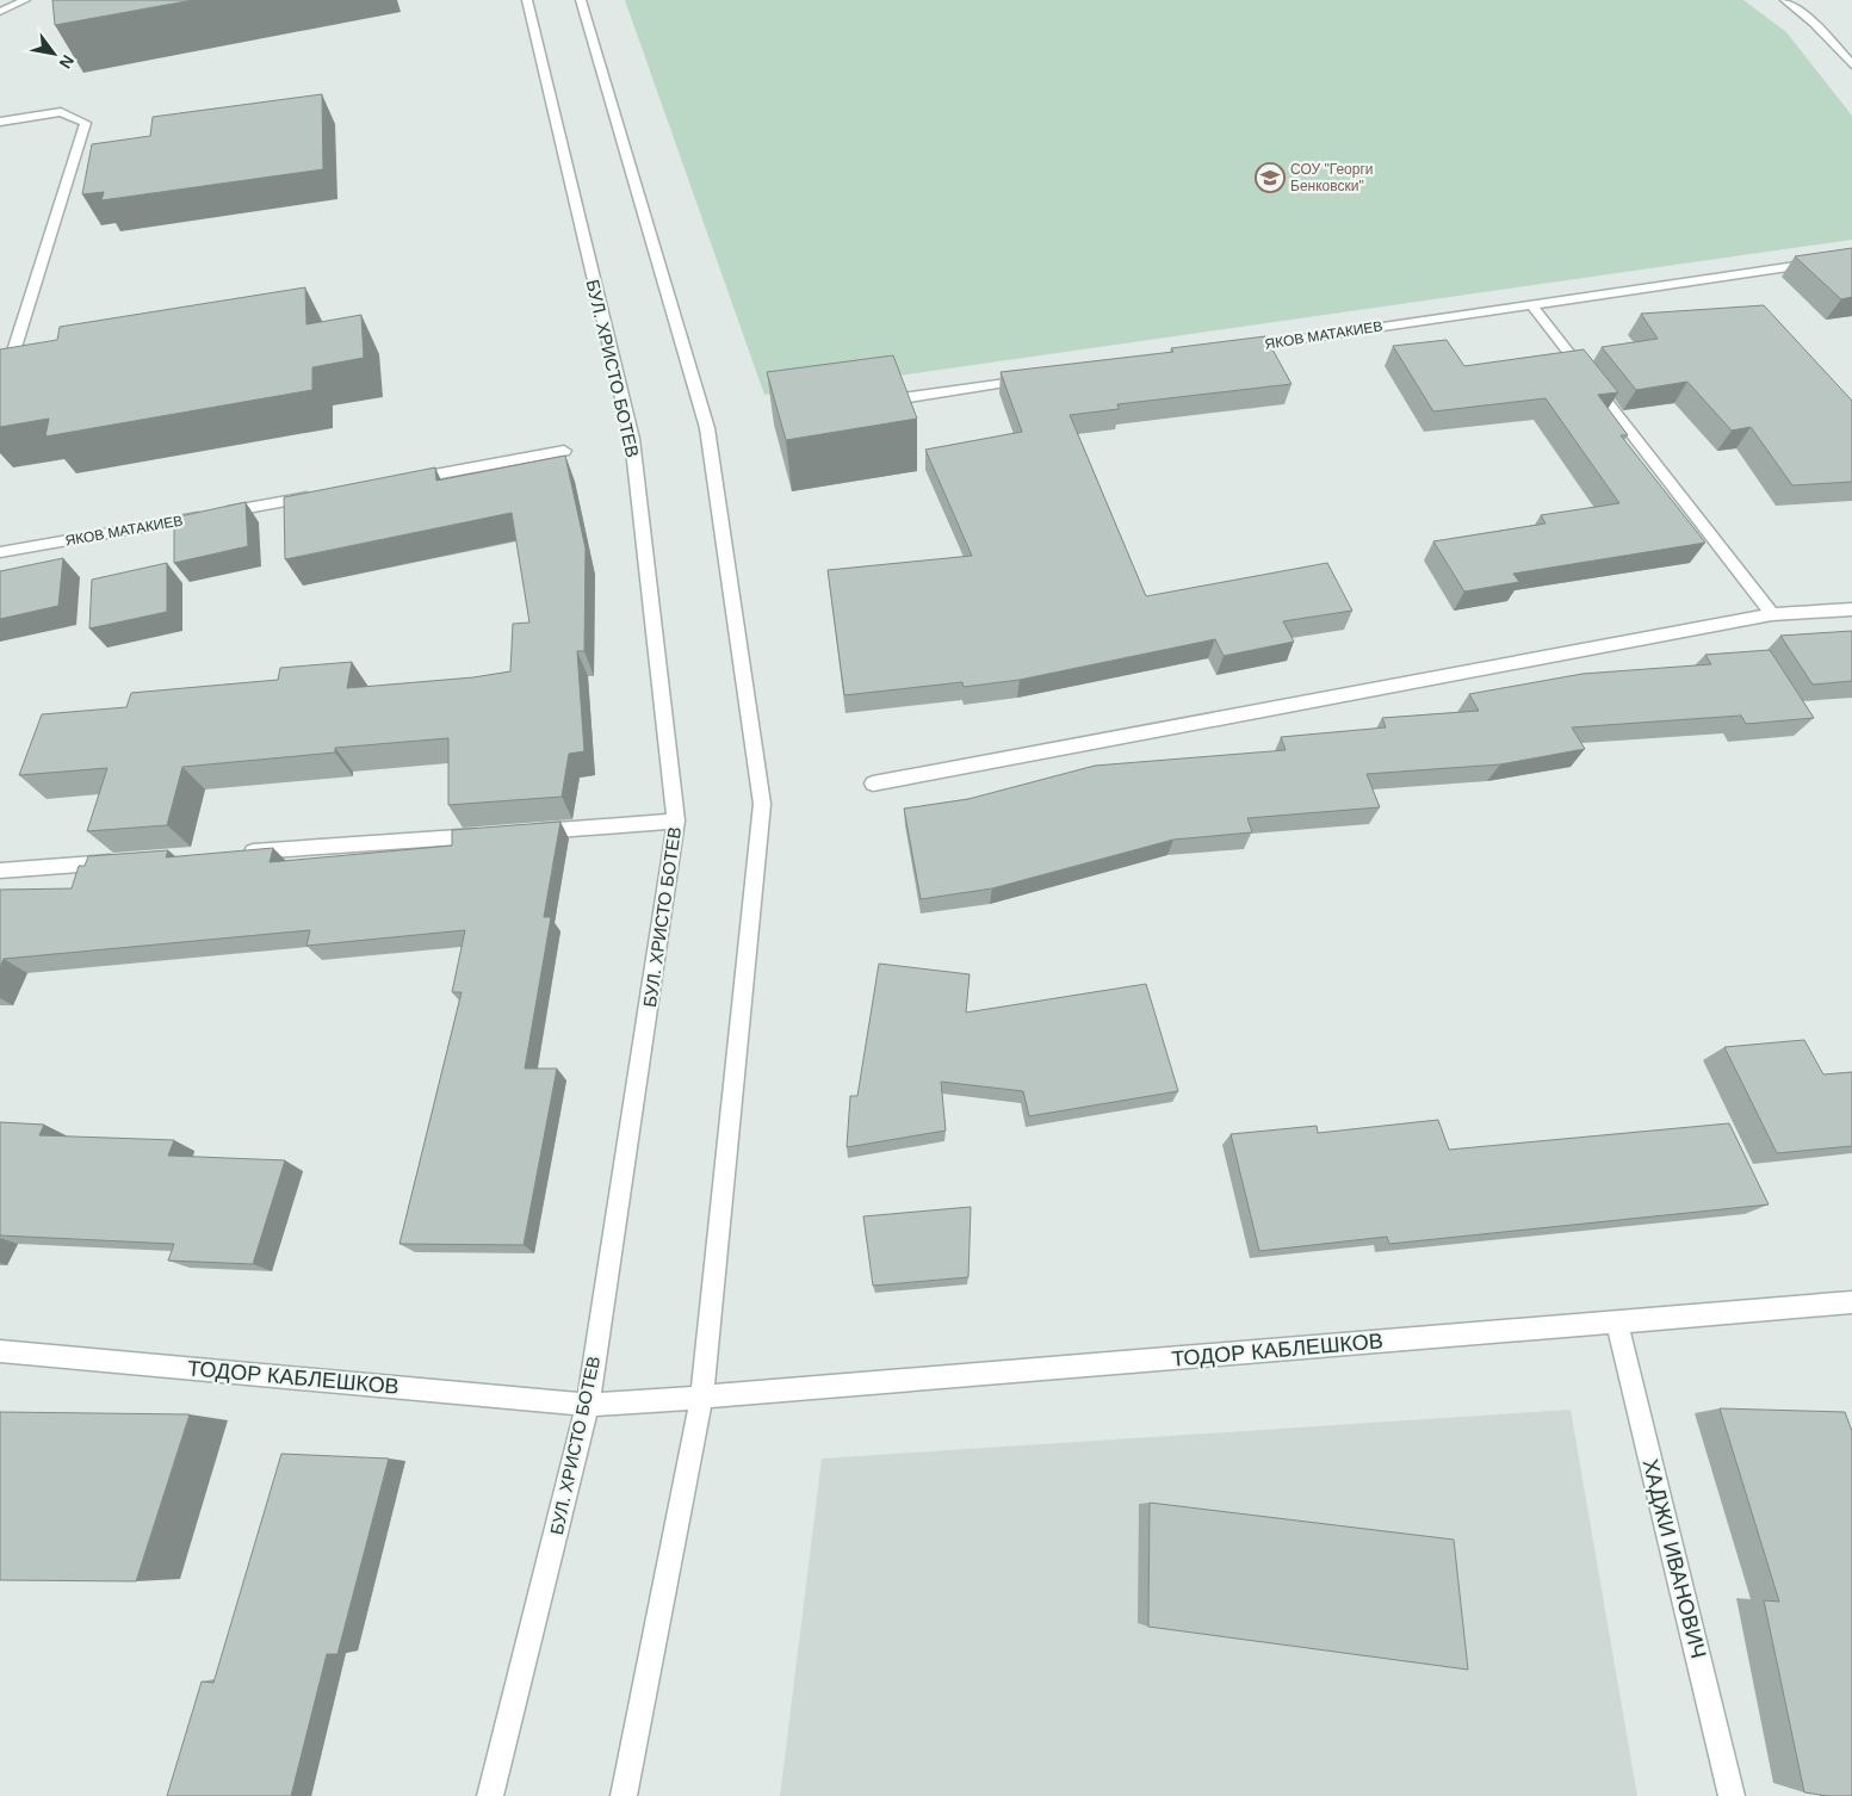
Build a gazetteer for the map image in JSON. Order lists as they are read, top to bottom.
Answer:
{
  "streets": {
    "street": [
      "ЯКОВ МАТАКИЕВ",
      "БУЛ. ХРИСТО БОТЕВ",
      "ТОДОР КАБЛЕШКОВ",
      "ХАДЖИ ИВАНОВИЧ"
    ]
  },
  "crossings": [
    ["БУЛ. ХРИСТО БОТЕВ", "ТОДОР КАБЛЕШКОВ"],
    ["ТОДОР КАБЛЕШКОВ", "ХАДЖИ ИВАНОВИЧ"]
  ],
  "places": {
    "school or university": ["СОУ \"Георги Бенковски\""]
  },
  "north": "bottom right"
}
